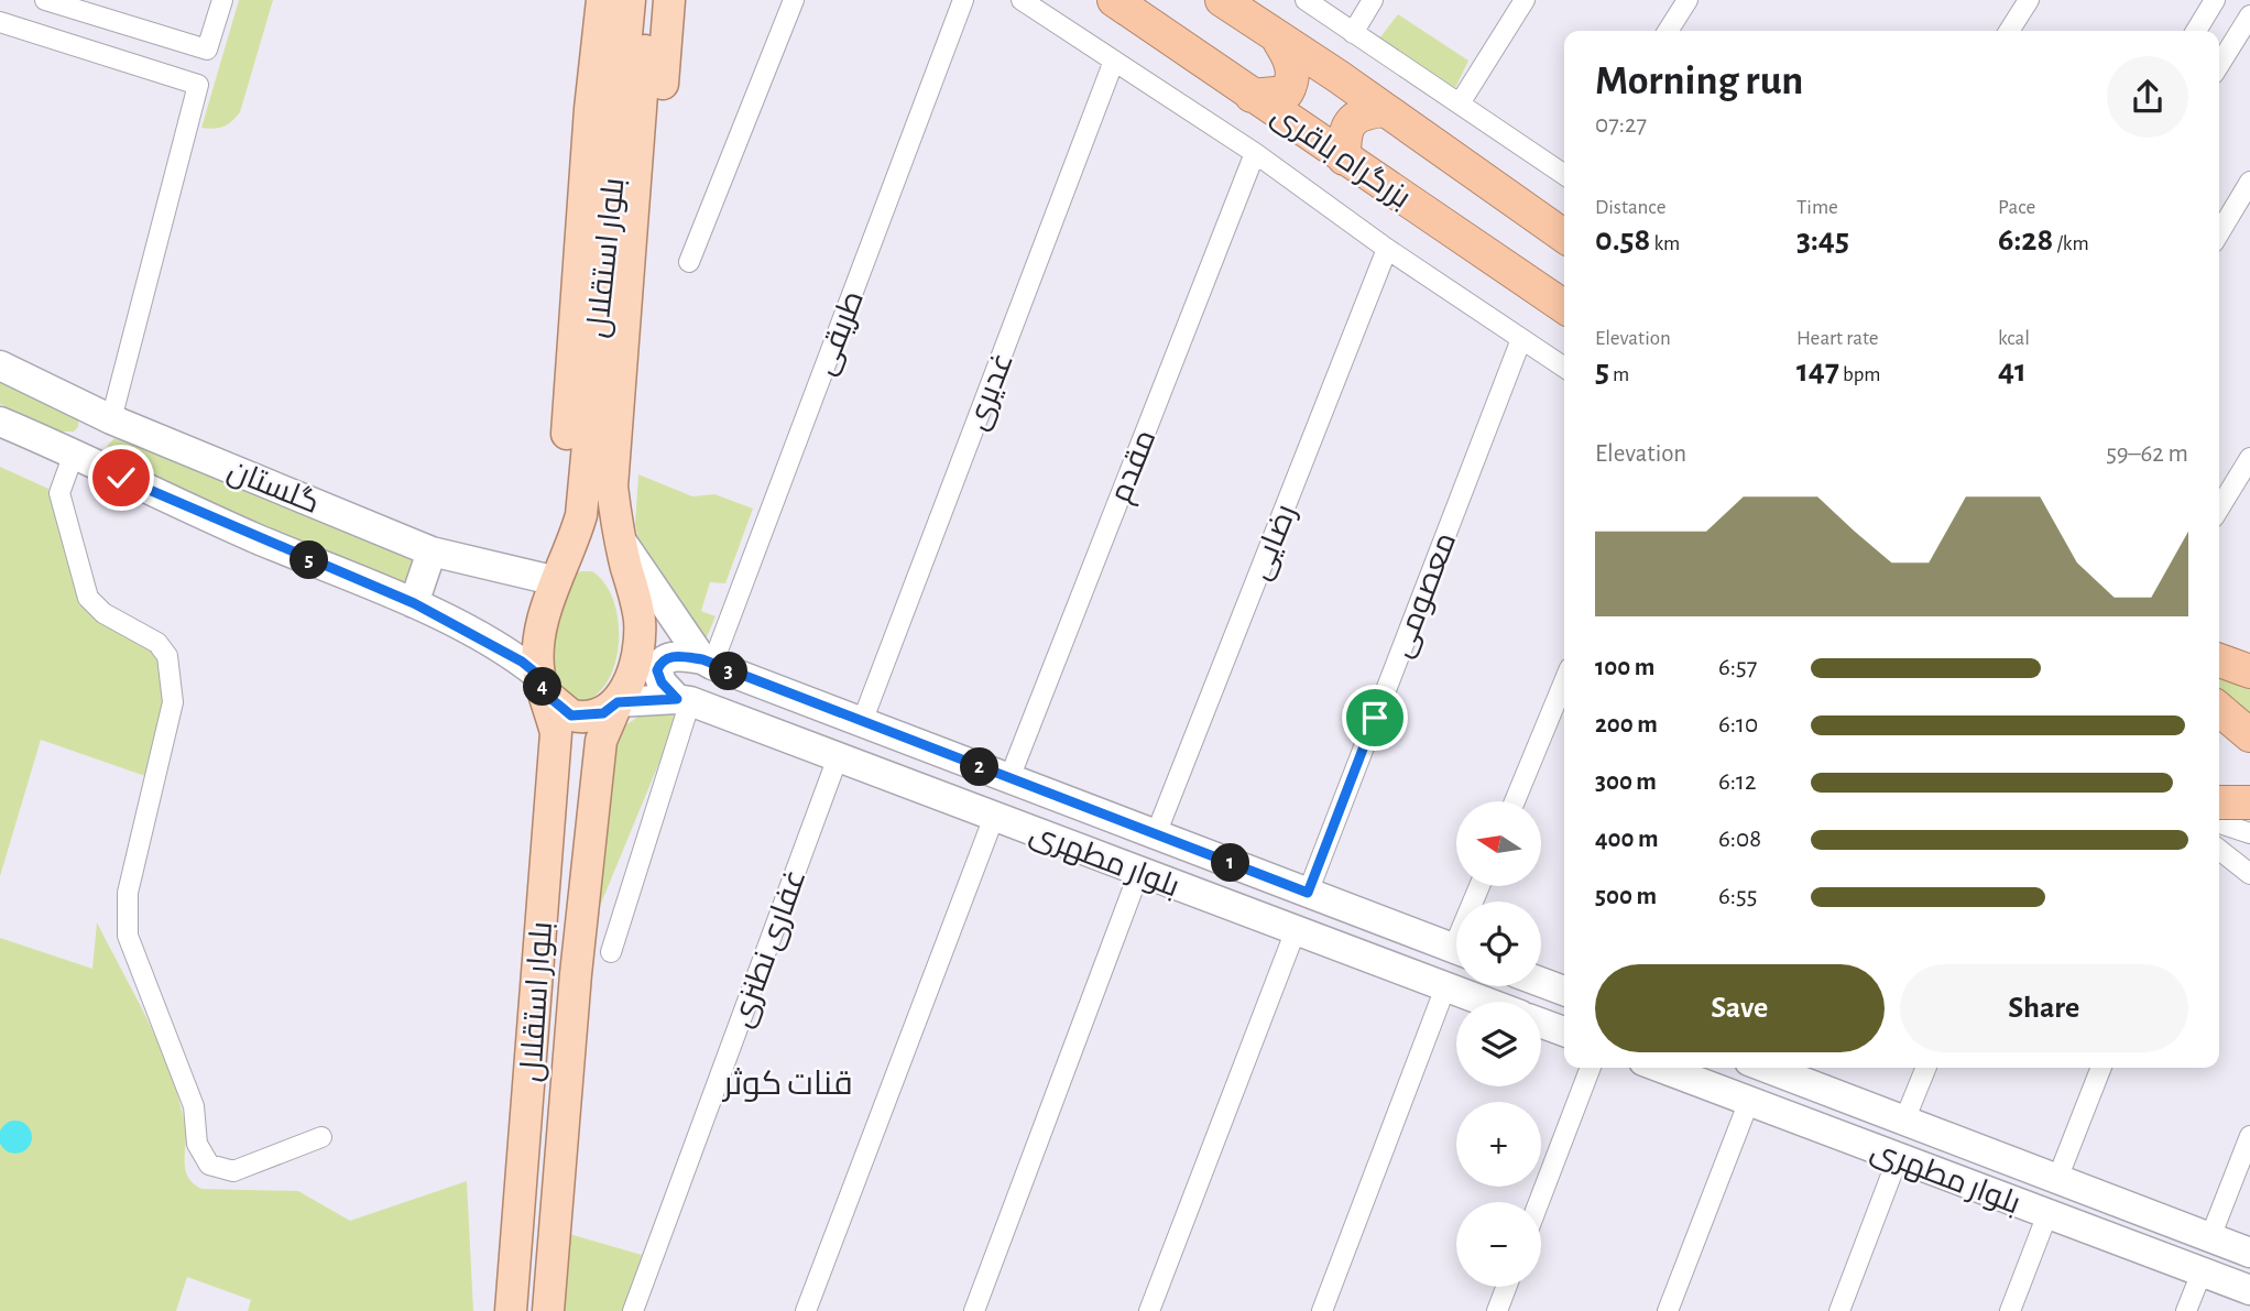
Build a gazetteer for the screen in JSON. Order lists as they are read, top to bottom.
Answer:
{
  "streets": {
    "highway": ["بزرگراه باقری"],
    "main road": ["بلوار استقلال", "گلستان", "بلوار مطهری"],
    "street": [
      "طریقی",
      "غدیری",
      "مقدم",
      "رضایی",
      "معصومی",
      "غفاری نطنزی"
    ]
  },
  "crossings": [
    ["بلوار استقلال", "گلستان"],
    ["طریقی", "بلوار مطهری"],
    ["غدیری", "بلوار مطهری"],
    ["مقدم", "بلوار مطهری"],
    ["رضایی", "بلوار مطهری"],
    ["معصومی", "بلوار مطهری"],
    ["بلوار مطهری", "غفاری نطنزی"]
  ],
  "districts": ["قنات کوثر"],
  "north": "left",
  "page": {
    "heading": ["Morning run", "07:27"],
    "stats": [
      ["Distance", "0.58 km"],
      ["Time", "3:45"],
      ["Pace", "6:28 /km"],
      ["Elevation", "5 m"],
      ["Heart rate", "147 bpm"],
      ["kcal", "41"]
    ],
    "chart": ["Elevation", "59–62 m"],
    "pins": [
      "5",
      "3",
      "4",
      "2",
      "1"
    ],
    "list": [
      {
        "name": "100 m",
        "note": "6:57"
      },
      {
        "name": "200 m",
        "note": "6:10"
      },
      {
        "name": "300 m",
        "note": "6:12"
      },
      {
        "name": "400 m",
        "note": "6:08"
      },
      {
        "name": "500 m",
        "note": "6:55"
      }
    ],
    "map_buttons": ["+", "−"],
    "buttons": ["Save", "Share"]
  }
}
